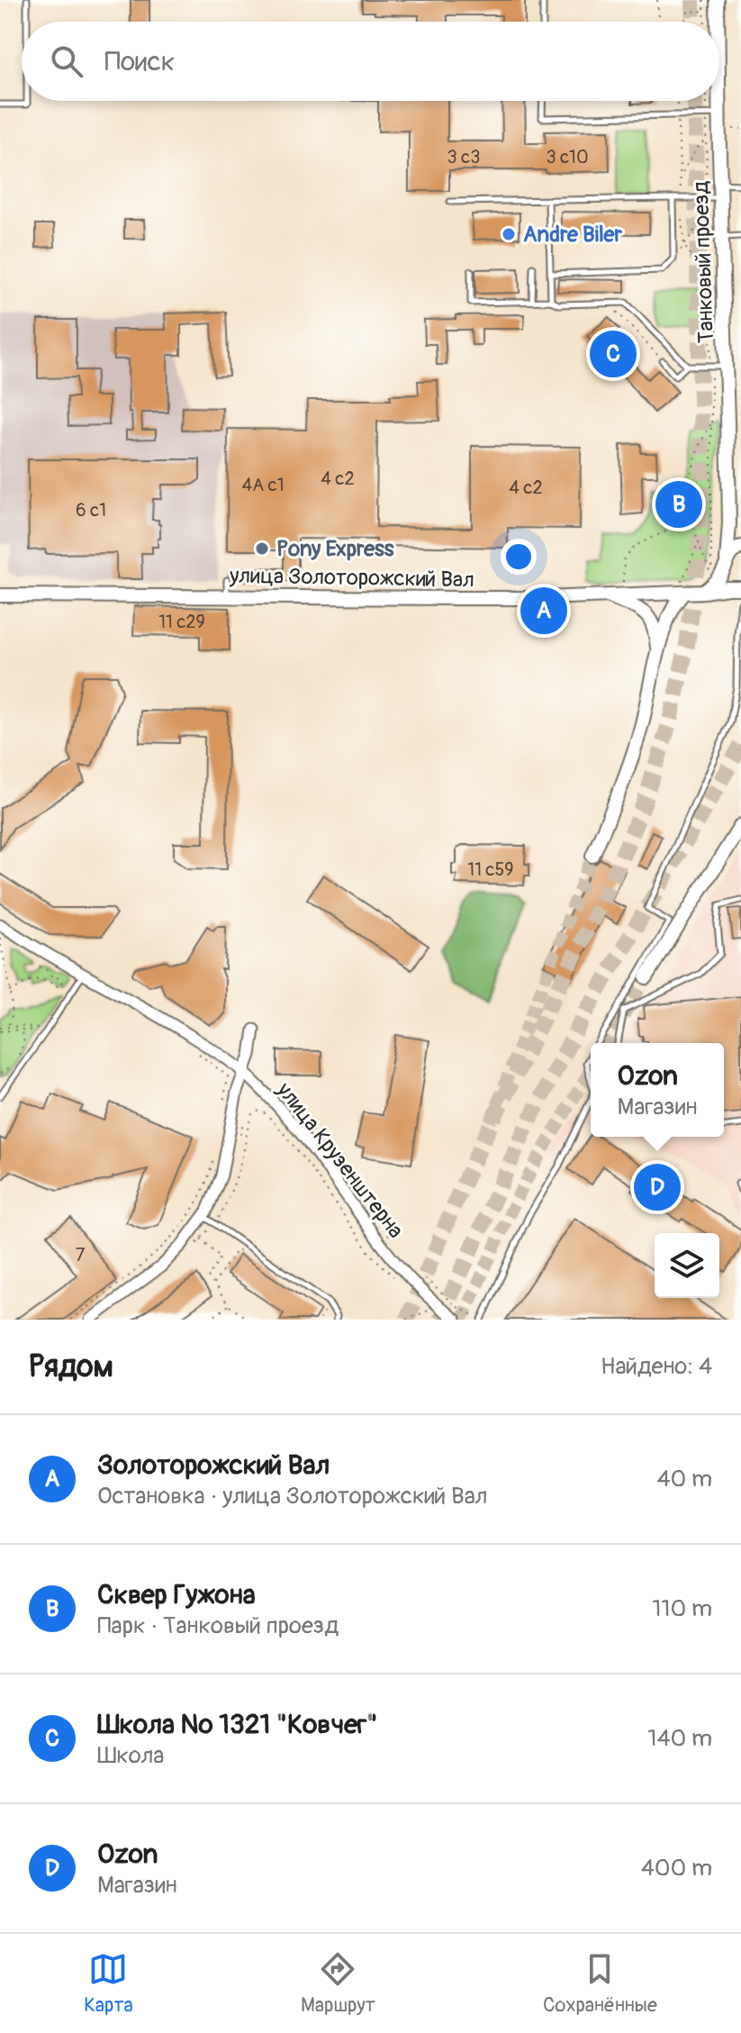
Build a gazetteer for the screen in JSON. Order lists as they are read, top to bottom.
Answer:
{
  "streets": {
    "street": ["Танковый проезд", "улица Золоторожский Вал", "улица Крузенштерна"]
  },
  "places": ["Andre Biler", "Pony Express"],
  "house_numbers": [
    "3 с3",
    "3 с10",
    "4 с2",
    "4А с1",
    "4 с2",
    "6 с1",
    "11 с29",
    "11 с59",
    "7"
  ],
  "page": {
    "search": "Поиск",
    "pins": [
      "C",
      "B",
      "A",
      "D"
    ],
    "popup": ["Ozon", "Магазин"],
    "heading": ["Рядом", "Найдено: 4"],
    "list": [
      {
        "mark": "A",
        "name": "Золоторожский Вал",
        "note": "Остановка · улица Золоторожский Вал",
        "value": "40 m"
      },
      {
        "mark": "B",
        "name": "Сквер Гужона",
        "note": "Парк · Танковый проезд",
        "value": "110 m"
      },
      {
        "mark": "C",
        "name": "Школа № 1321 \"Ковчег\"",
        "note": "Школа",
        "value": "140 m"
      },
      {
        "mark": "D",
        "name": "Ozon",
        "note": "Магазин",
        "value": "400 m"
      }
    ],
    "nav": ["Карта", "Маршрут", "Сохранённые"]
  }
}
